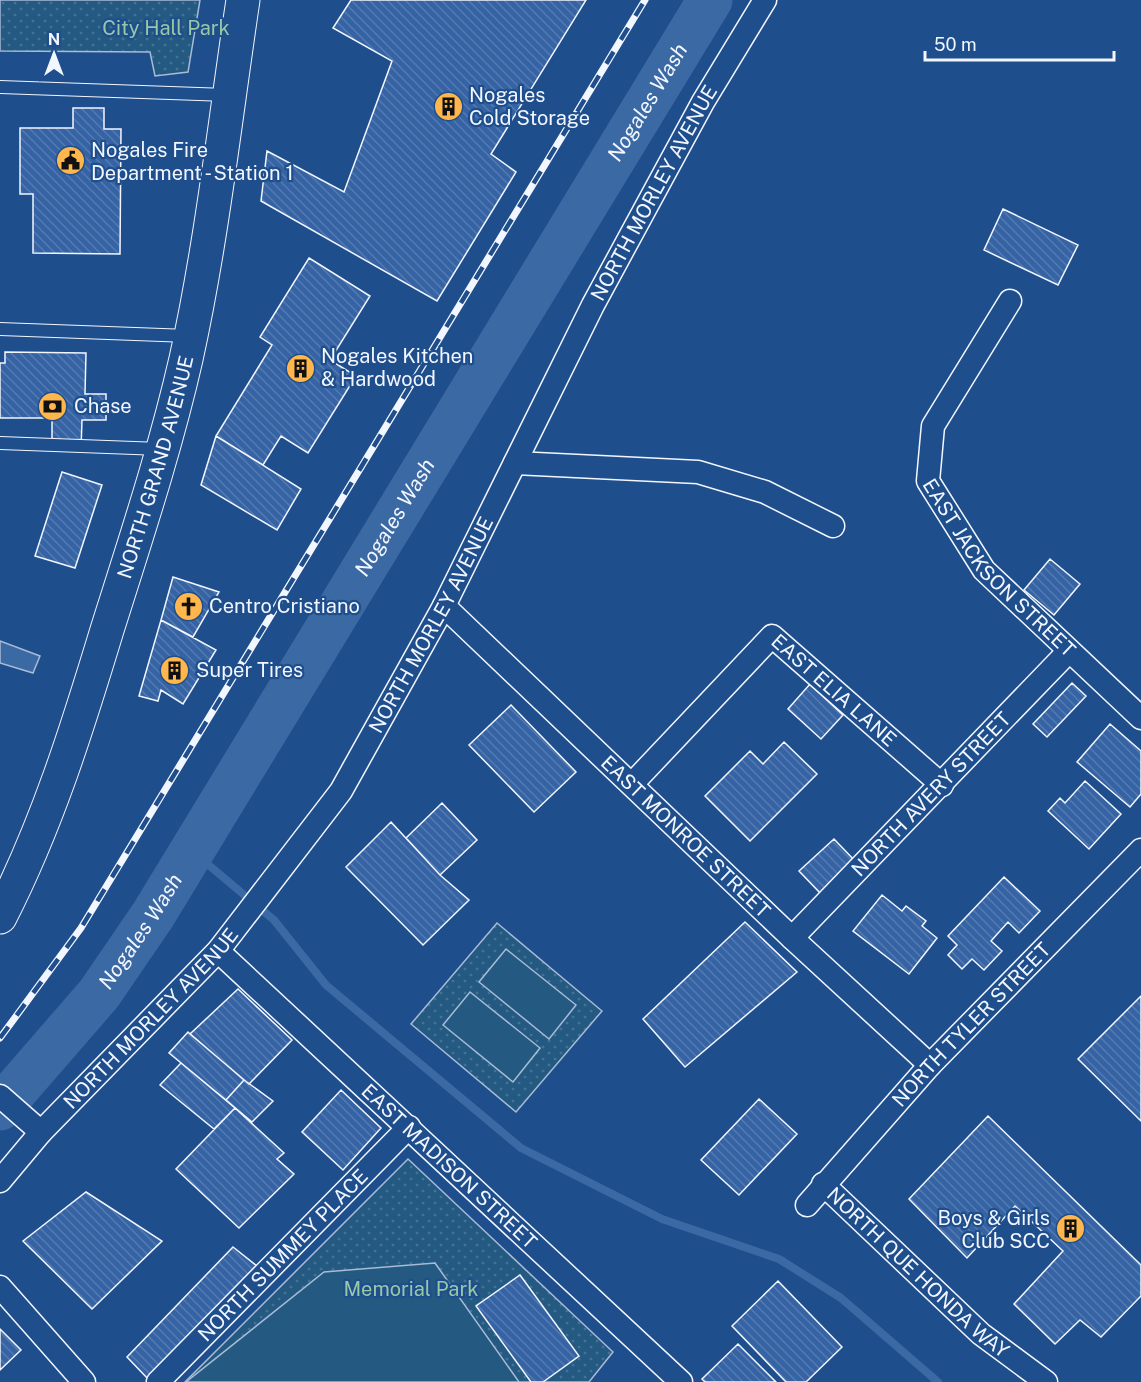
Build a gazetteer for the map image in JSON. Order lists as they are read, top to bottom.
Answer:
{
  "streets": {
    "main road": ["NORTH GRAND AVENUE"],
    "street": [
      "NORTH MORLEY AVENUE",
      "EAST JACKSON STREET",
      "EAST ELIA LANE",
      "NORTH AVERY STREET",
      "EAST MONROE STREET",
      "NORTH TYLER STREET",
      "EAST MADISON STREET",
      "NORTH SUMMEY PLACE",
      "NORTH QUE HONDA WAY"
    ]
  },
  "crossings": [
    ["NORTH MORLEY AVENUE", "EAST MONROE STREET"],
    ["NORTH MORLEY AVENUE", "EAST MADISON STREET"],
    ["EAST JACKSON STREET", "NORTH AVERY STREET"],
    ["EAST ELIA LANE", "NORTH AVERY STREET"],
    ["EAST ELIA LANE", "EAST MONROE STREET"],
    ["NORTH AVERY STREET", "EAST MONROE STREET"],
    ["EAST MONROE STREET", "NORTH TYLER STREET"],
    ["NORTH TYLER STREET", "NORTH QUE HONDA WAY"],
    ["EAST MADISON STREET", "NORTH SUMMEY PLACE"]
  ],
  "water": ["Nogales Wash"],
  "parks": ["City Hall Park", "Memorial Park"],
  "places": {
    "building": [
      "Nogales Cold Storage",
      "Nogales Kitchen & Hardwood",
      "Super Tires",
      "Boys & Girls Club SCC"
    ],
    "public building": ["Nogales Fire Department - Station 1"],
    "bank": ["Chase"],
    "church": ["Centro Cristiano"]
  },
  "scale_bar": "50 m",
  "north": "top"
}
